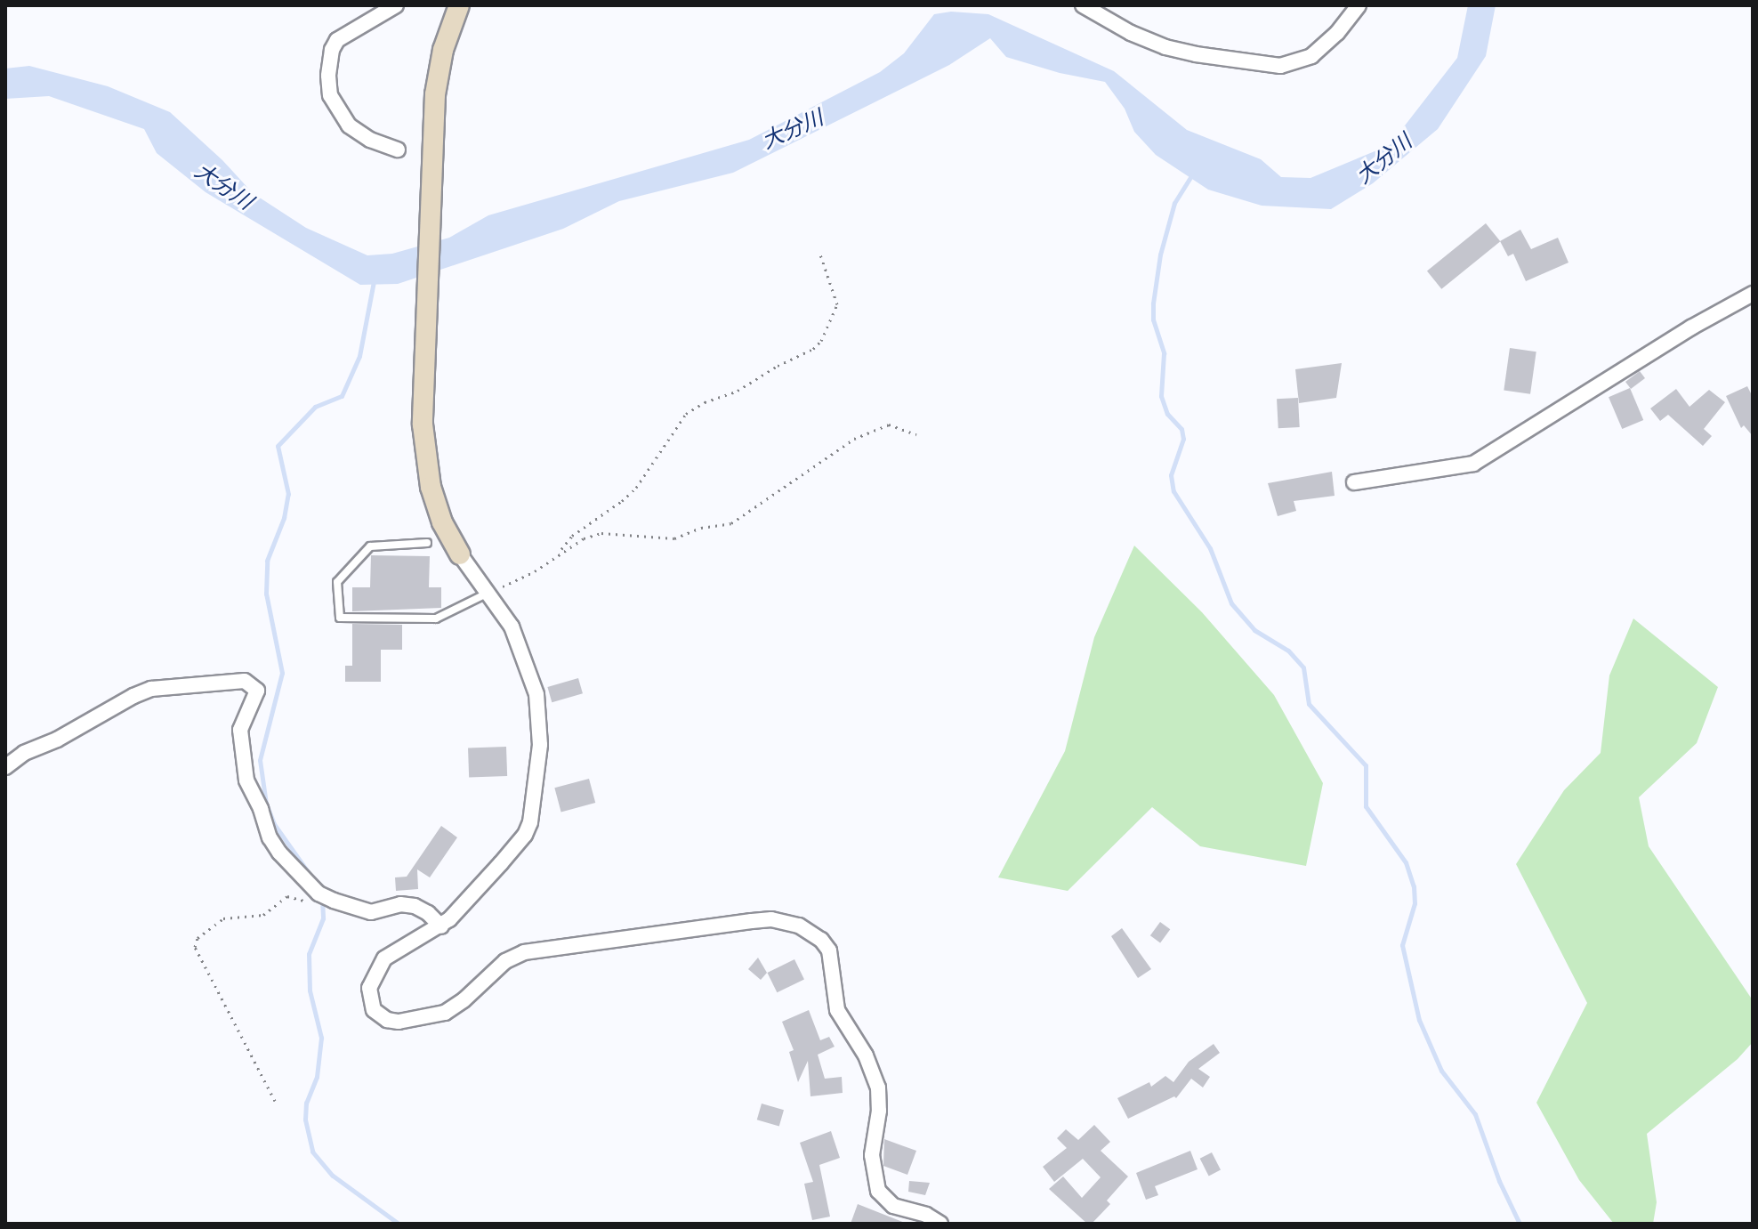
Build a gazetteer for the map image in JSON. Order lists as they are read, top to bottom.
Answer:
{
  "water": ["大分川"]
}
